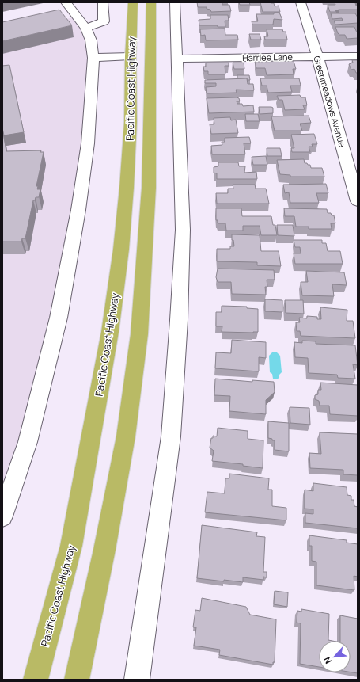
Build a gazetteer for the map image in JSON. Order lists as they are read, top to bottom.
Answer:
{
  "streets": {
    "highway": ["Pacific Coast Highway"],
    "street": ["Harrlee Lane", "Greenmeadows Avenue"]
  },
  "crossings": [
    ["Harrlee Lane", "Greenmeadows Avenue"]
  ],
  "north": "bottom left"
}
